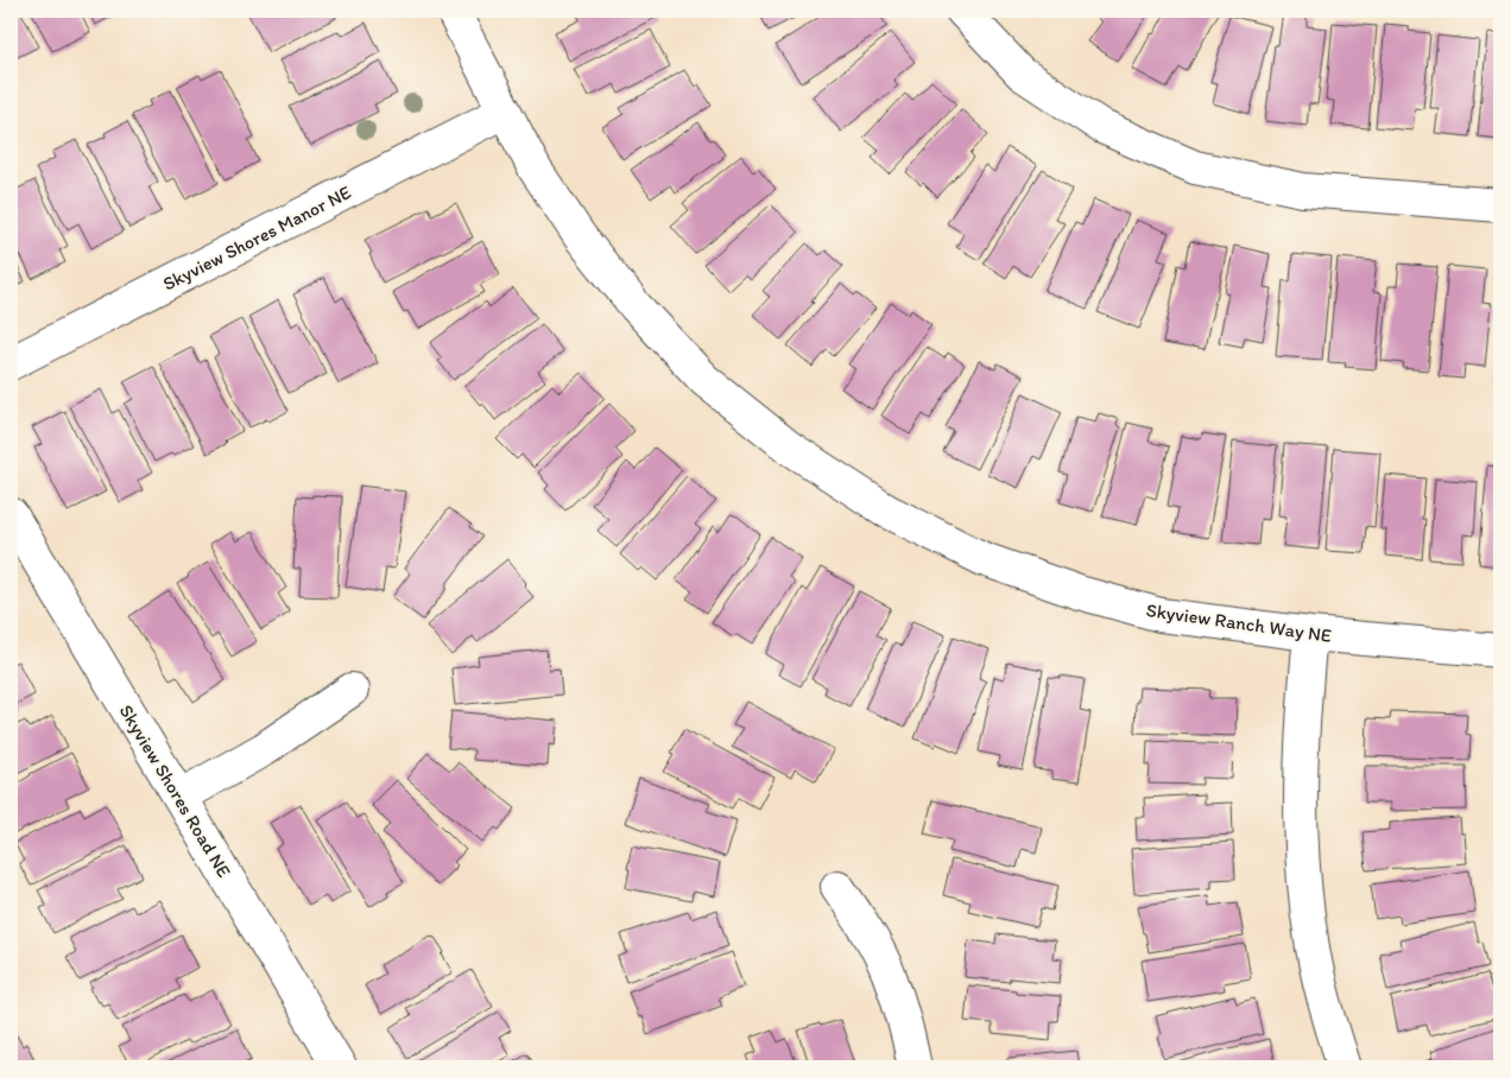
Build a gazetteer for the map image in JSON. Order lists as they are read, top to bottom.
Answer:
{
  "streets": {
    "street": ["Skyview Shores Manor NE", "Skyview Ranch Way NE", "Skyview Shores Road NE"]
  },
  "crossings": [
    ["Skyview Shores Manor NE", "Skyview Ranch Way NE"]
  ]
}
